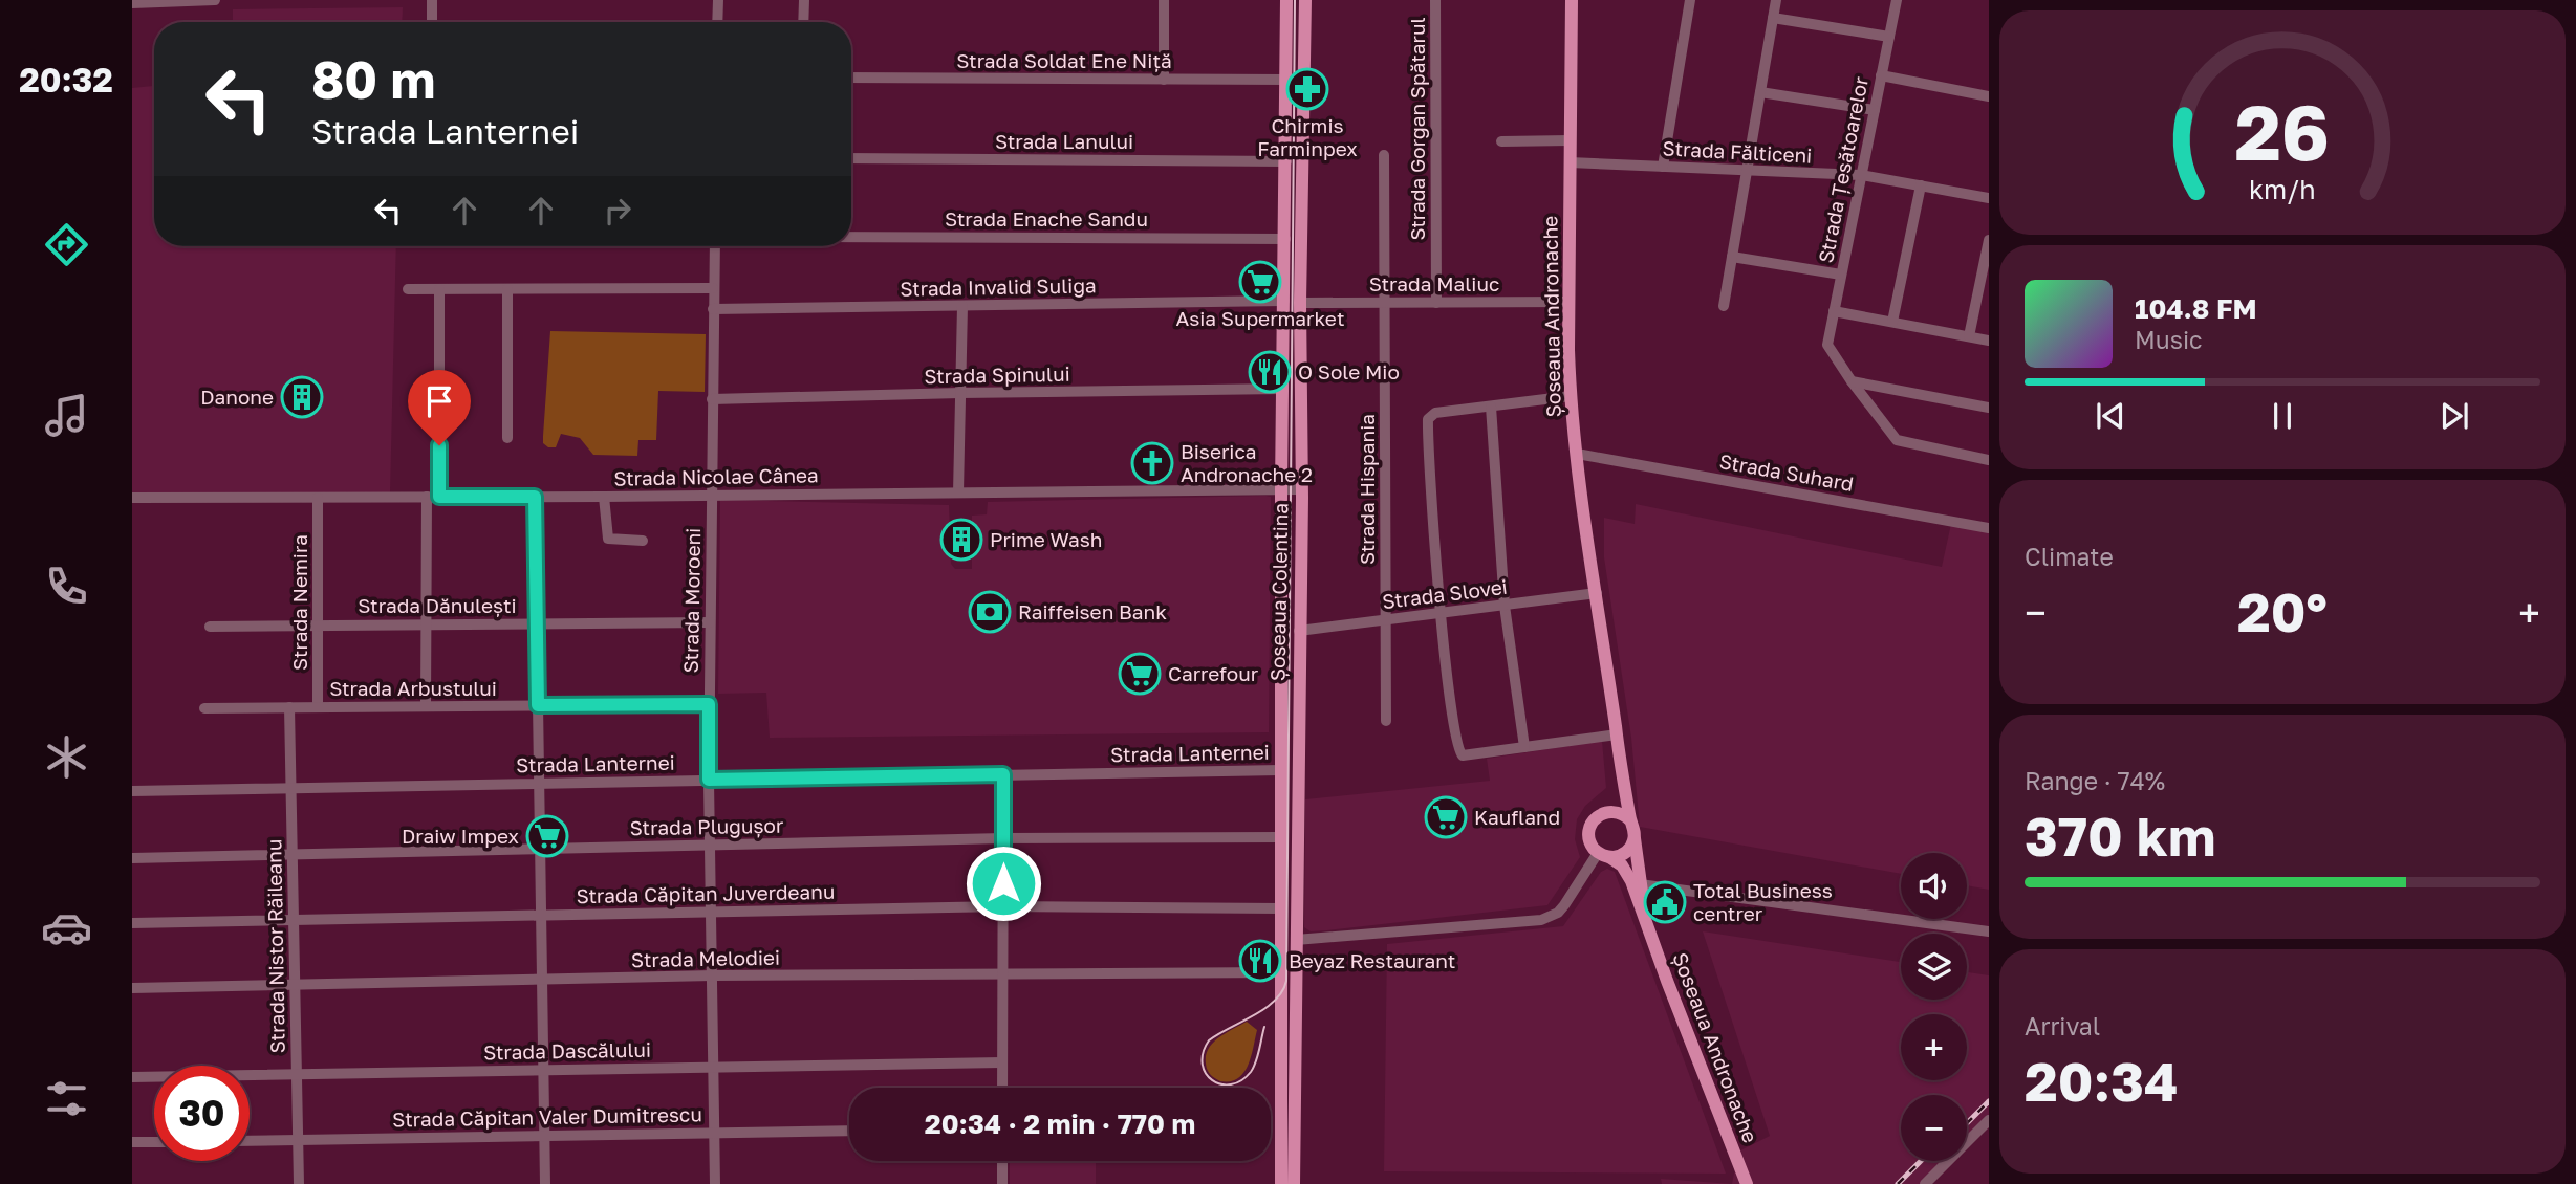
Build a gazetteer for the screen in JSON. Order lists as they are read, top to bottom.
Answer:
{
  "streets": {
    "main road": ["Șoseaua Andronache", "Șoseaua Colentina"],
    "street": [
      "Strada Soldat Ene Niță",
      "Strada Gorgan Spătarul",
      "Strada Lanului",
      "Strada Fălticeni",
      "Strada Țesătoarelor",
      "Strada Enache Sandu",
      "Strada Maliuc",
      "Strada Invalid Suliga",
      "Strada Spinului",
      "Strada Suhard",
      "Strada Nicolae Cânea",
      "Strada Hispania",
      "Strada Slovei",
      "Strada Moroeni",
      "Strada Nemira",
      "Strada Dănulești",
      "Strada Arbustului",
      "Strada Lanternei",
      "Strada Plugușor",
      "Strada Căpitan Juverdeanu",
      "Strada Nistor Răileanu",
      "Strada Melodiei",
      "Strada Dascălului",
      "Strada Căpitan Valer Dumitrescu"
    ]
  },
  "crossings": [
    ["Strada Soldat Ene Niță", "Șoseaua Colentina"],
    ["Strada Gorgan Spătarul", "Strada Maliuc"],
    ["Strada Lanului", "Șoseaua Colentina"],
    ["Strada Fălticeni", "Strada Țesătoarelor"],
    ["Strada Fălticeni", "Șoseaua Andronache"],
    ["Strada Enache Sandu", "Șoseaua Colentina"],
    ["Strada Maliuc", "Șoseaua Andronache"],
    ["Strada Maliuc", "Strada Hispania"],
    ["Strada Maliuc", "Șoseaua Colentina"],
    ["Strada Invalid Suliga", "Șoseaua Colentina"],
    ["Strada Invalid Suliga", "Strada Moroeni"],
    ["Șoseaua Andronache", "Strada Suhard"],
    ["Șoseaua Andronache", "Strada Slovei"],
    ["Strada Spinului", "Șoseaua Colentina"],
    ["Strada Spinului", "Strada Moroeni"],
    ["Strada Nicolae Cânea", "Șoseaua Colentina"],
    ["Strada Nicolae Cânea", "Strada Moroeni"],
    ["Strada Nicolae Cânea", "Strada Nemira"],
    ["Strada Hispania", "Strada Slovei"],
    ["Șoseaua Colentina", "Strada Slovei"],
    ["Șoseaua Colentina", "Strada Lanternei"],
    ["Șoseaua Colentina", "Strada Plugușor"],
    ["Șoseaua Colentina", "Strada Căpitan Juverdeanu"],
    ["Șoseaua Colentina", "Strada Melodiei"],
    ["Strada Moroeni", "Strada Dănulești"],
    ["Strada Moroeni", "Strada Arbustului"],
    ["Strada Moroeni", "Strada Lanternei"],
    ["Strada Moroeni", "Strada Plugușor"],
    ["Strada Moroeni", "Strada Căpitan Juverdeanu"],
    ["Strada Moroeni", "Strada Melodiei"],
    ["Strada Moroeni", "Strada Dascălului"],
    ["Strada Moroeni", "Strada Căpitan Valer Dumitrescu"],
    ["Strada Nemira", "Strada Dănulești"],
    ["Strada Nemira", "Strada Arbustului"],
    ["Strada Arbustului", "Strada Nistor Răileanu"],
    ["Strada Lanternei", "Strada Nistor Răileanu"],
    ["Strada Plugușor", "Strada Nistor Răileanu"],
    ["Strada Căpitan Juverdeanu", "Strada Nistor Răileanu"],
    ["Strada Nistor Răileanu", "Strada Melodiei"],
    ["Strada Nistor Răileanu", "Strada Dascălului"],
    ["Strada Nistor Răileanu", "Strada Căpitan Valer Dumitrescu"]
  ],
  "places": {
    "pharmacy": ["Chirmis Farminpex"],
    "supermarket": [
      "Asia Supermarket",
      "Carrefour",
      "Kaufland",
      "Draiw Impex"
    ],
    "restaurant": ["O Sole Mio", "Beyaz Restaurant"],
    "building": ["Danone", "Prime Wash"],
    "church": ["Biserica Andronache 2"],
    "bank": ["Raiffeisen Bank"],
    "public building": ["Total Business centrer"]
  },
  "page": {
    "tabs": "20:32",
    "turn": ["80 m", "Strada Lanternei"],
    "song": ["104.8 FM", "Music"],
    "tile": [
      "Climate",
      ["Range · 74%", "370 km"],
      ["Arrival", "20:34"]
    ],
    "heat": ["−", "20°", "+"],
    "map_buttons": ["+", "−"],
    "limit": "30",
    "trip": "20:34 · 2 min · 770 m",
    "gauge": ["26", "km/h"]
  }
}
